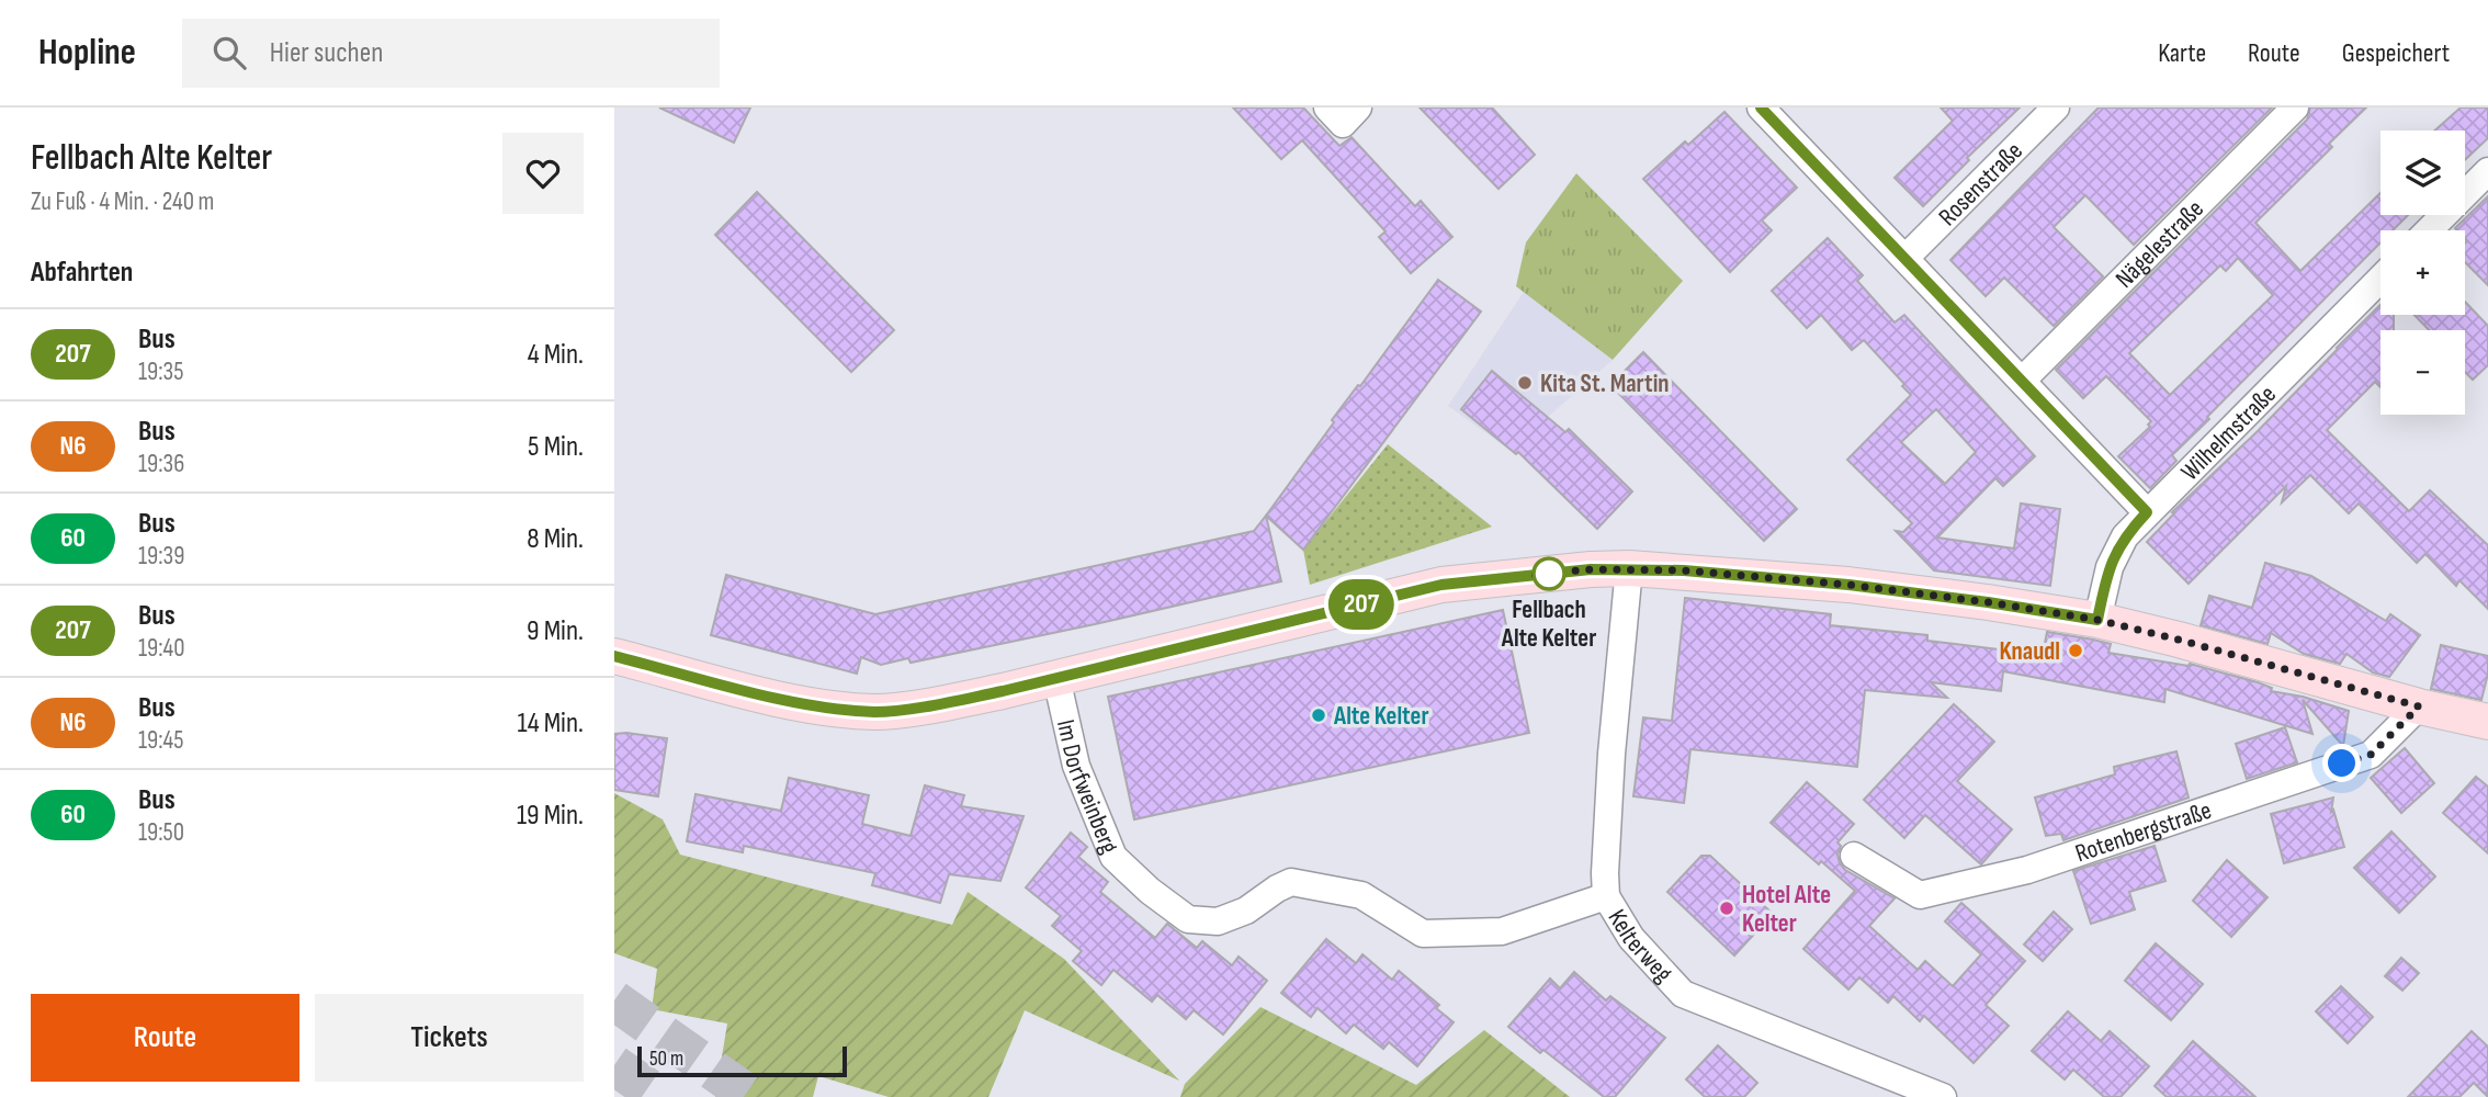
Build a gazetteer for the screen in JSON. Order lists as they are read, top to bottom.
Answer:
{
  "streets": {
    "street": [
      "Rosenstraße",
      "Nägelestraße",
      "Wilhelmstraße",
      "Im Dorfweinberg",
      "Rotenbergstraße",
      "Kelterweg"
    ]
  },
  "crossings": [
    ["Im Dorfweinberg", "Kelterweg"]
  ],
  "places": [
    "Kita St. Martin",
    "Fellbach Alte Kelter",
    "Knaudl",
    "Alte Kelter",
    "Hotel Alte Kelter"
  ],
  "lines": ["bus line 207"],
  "scale_bar": "50 m",
  "page": {
    "header": "Hopline",
    "search": "Hier suchen",
    "nav": ["Karte", "Route", "Gespeichert"],
    "heading": [
      ["Fellbach Alte Kelter", "Zu Fuß · 4 Min. · 240 m"],
      "Abfahrten"
    ],
    "on_map": "207",
    "map_buttons": ["+", "−"],
    "list": [
      {
        "mark": "207",
        "name": "Bus",
        "note": "19:35",
        "value": "4 Min."
      },
      {
        "mark": "N6",
        "name": "Bus",
        "note": "19:36",
        "value": "5 Min."
      },
      {
        "mark": "60",
        "name": "Bus",
        "note": "19:39",
        "value": "8 Min."
      },
      {
        "mark": "207",
        "name": "Bus",
        "note": "19:40",
        "value": "9 Min."
      },
      {
        "mark": "N6",
        "name": "Bus",
        "note": "19:45",
        "value": "14 Min."
      },
      {
        "mark": "60",
        "name": "Bus",
        "note": "19:50",
        "value": "19 Min."
      }
    ],
    "buttons": ["Route", "Tickets"],
    "scale": "50 m"
  }
}
